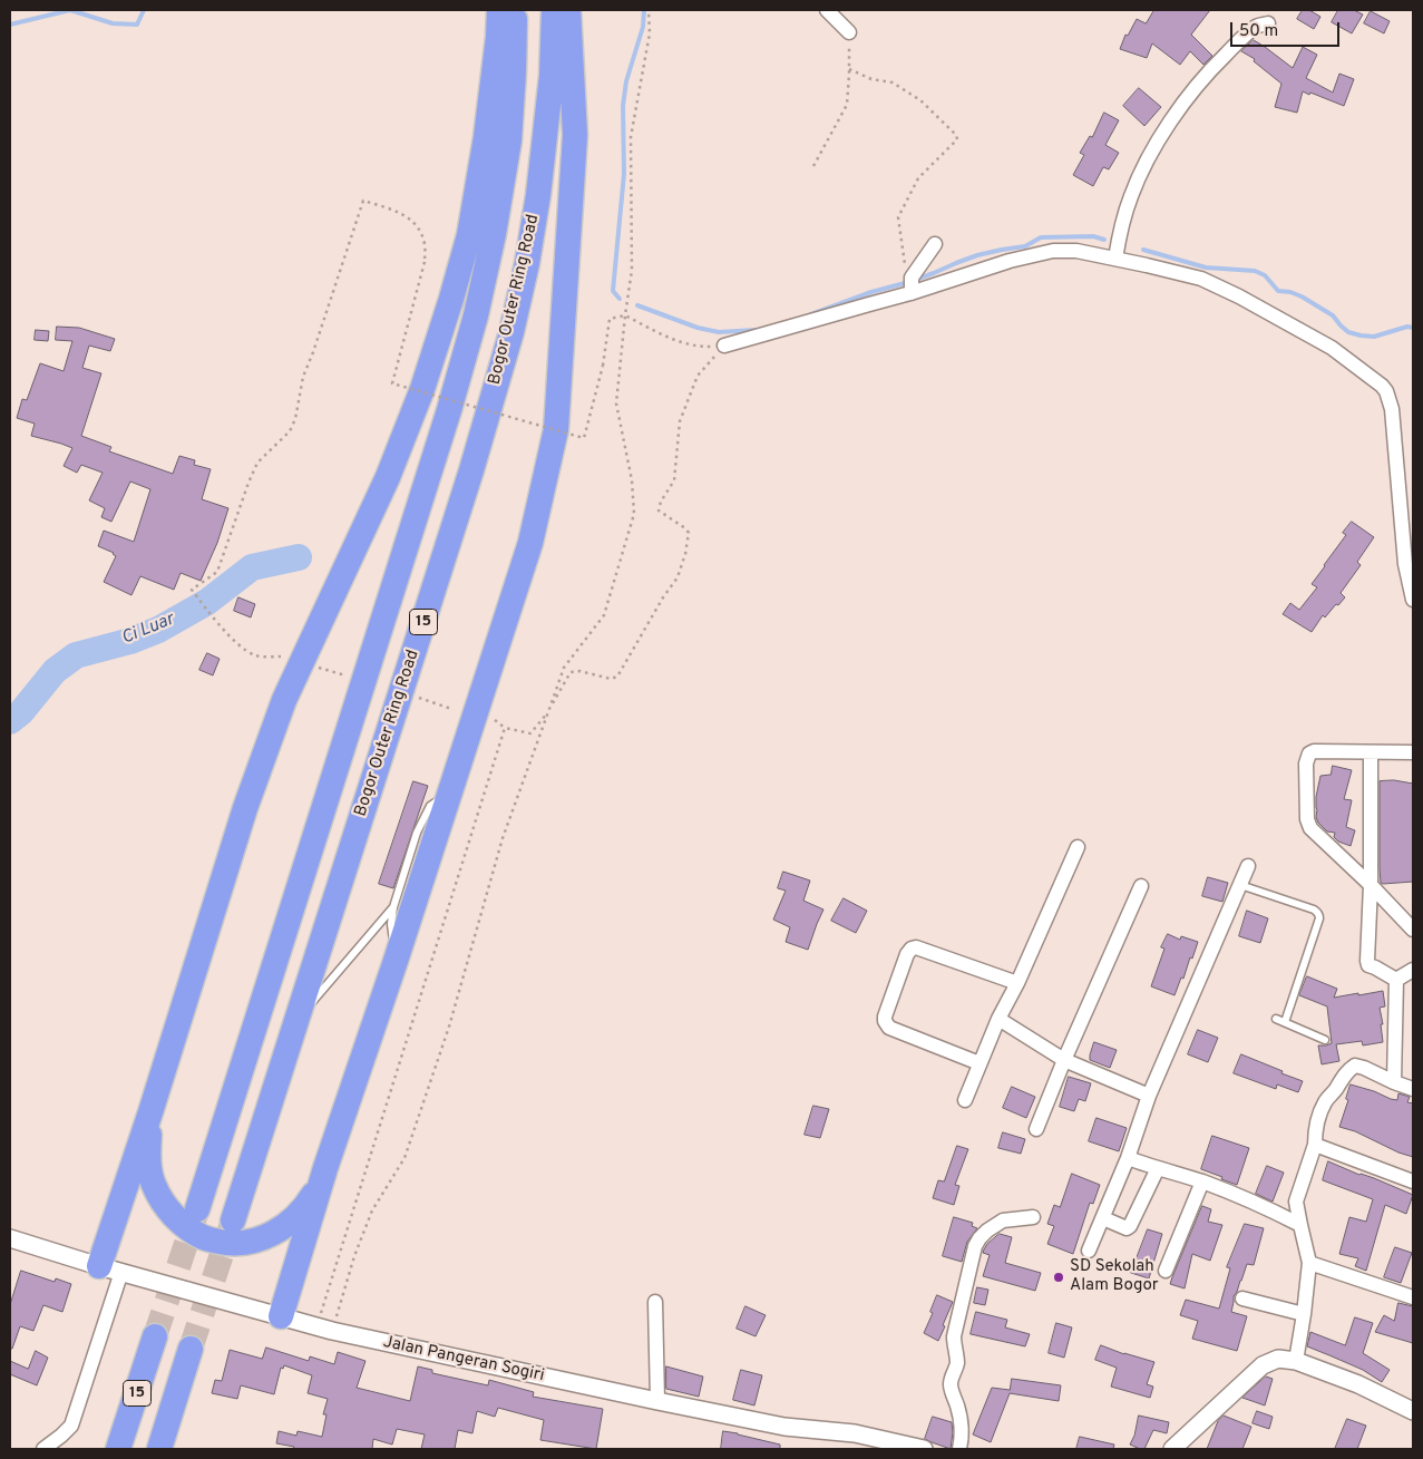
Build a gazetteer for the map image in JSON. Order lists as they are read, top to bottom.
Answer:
{
  "streets": {
    "highway": ["Bogor Outer Ring Road", "15"],
    "street": ["Jalan Pangeran Sogiri"]
  },
  "water": ["Ci Luar"],
  "places": ["SD Sekolah Alam Bogor"],
  "scale_bar": "50 m"
}
